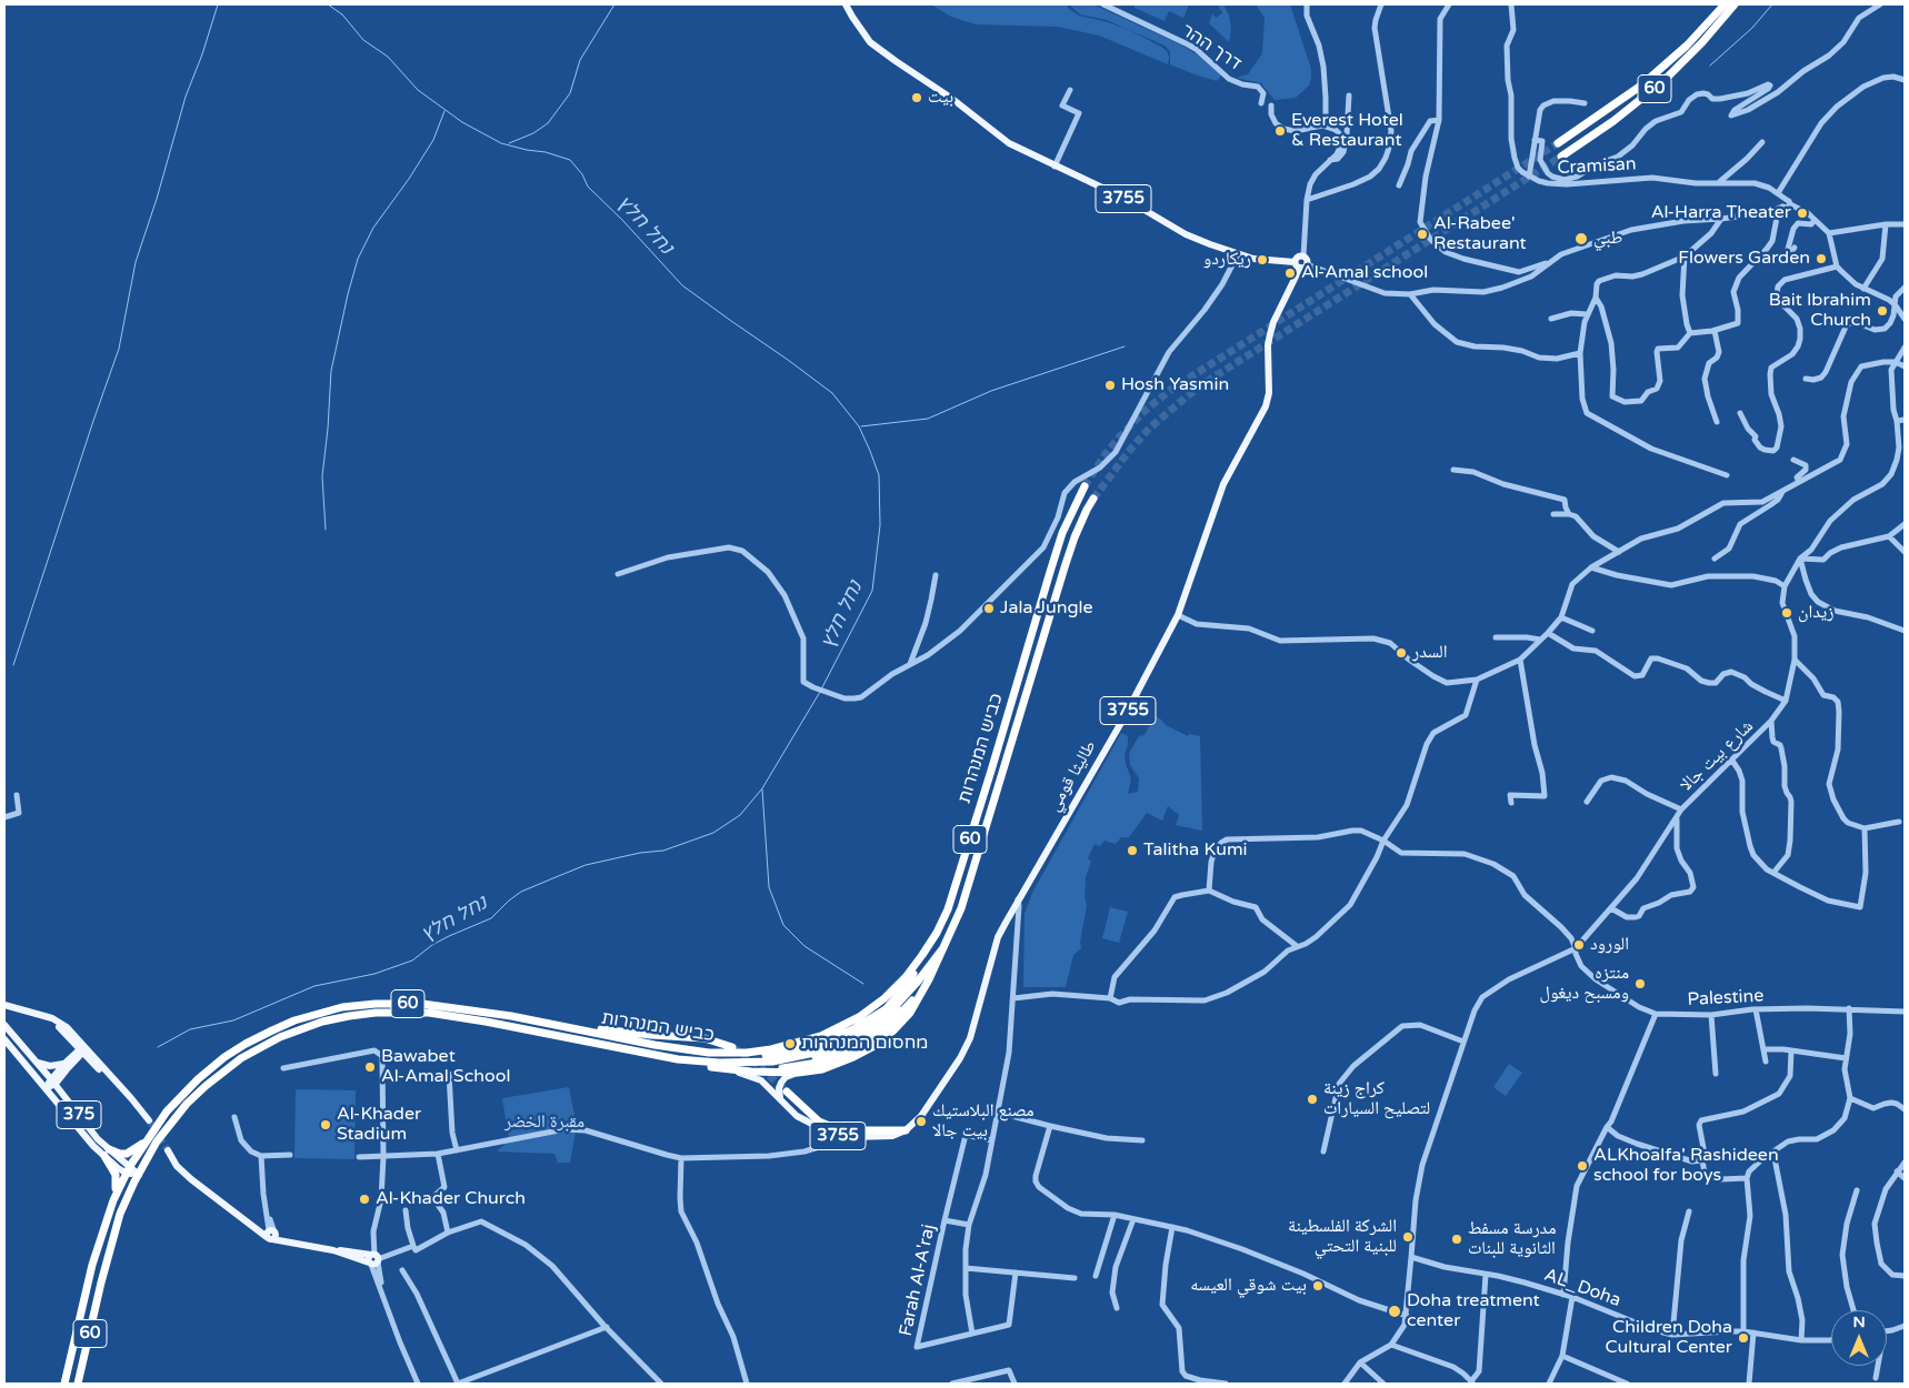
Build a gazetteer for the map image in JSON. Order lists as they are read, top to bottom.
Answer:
{
  "streets": {
    "highway": ["60", "כביש המנהרות"],
    "main road": ["3755", "طاليثا قومي", "375"],
    "street": [
      "דרך ההר",
      "Cramisan",
      "شارع بيت جالا",
      "Palestine",
      "Farah Al-A'raj",
      "AL_Doha"
    ]
  },
  "crossings": [
    ["60", "3755"],
    ["60", "כביש המנהרות"],
    ["60", "375"],
    ["3755", "طاليثا قومي"],
    ["כביש המנהרות", "375"],
    ["شارع بيت جالا", "Palestine"]
  ],
  "water": ["נחל חלץ"],
  "parks": ["مقبرة الخضر"],
  "places": [
    "بيت",
    "Everest Hotel & Restaurant",
    "Al-Harra Theater",
    "Al-Rabee' Restaurant",
    "طبي",
    "Flowers Garden",
    "ريكاردو",
    "Al-Amal school",
    "Bait Ibrahim Church",
    "Hosh Yasmin",
    "Jala Jungle",
    "زيدان",
    "السدر",
    "Talitha Kumi",
    "الورود",
    "منتزه ومسبح ديغول",
    "מחסום המנהרות",
    "Bawabet Al-Amal School",
    "كراج زينة لتصليح السيارات",
    "مصنع البلاستيك بيت جالا",
    "Al-Khader Stadium",
    "ALKhoalfa' Rashideen school for boys",
    "Al-Khader Church",
    "الشركة الفلسطينة للبنية التحتي",
    "مدرسة مسفط الثانوية للبنات",
    "بيت شوقي العيسه",
    "Doha treatment center",
    "Children Doha Cultural Center"
  ],
  "north": "top"
}
